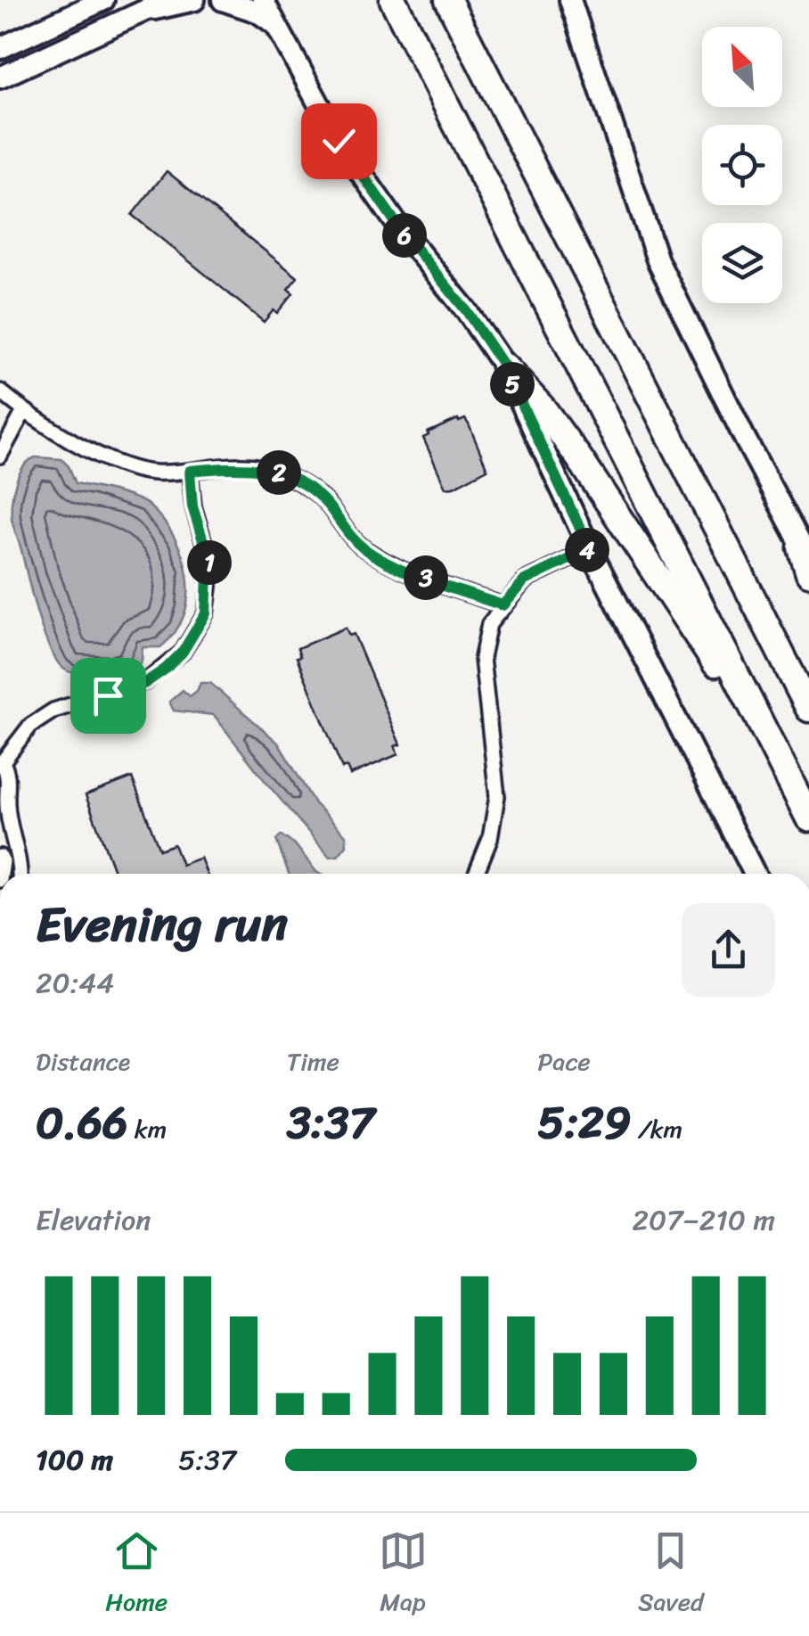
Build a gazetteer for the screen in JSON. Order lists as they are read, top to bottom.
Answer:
{
  "north": "top left",
  "page": {
    "pins": [
      "6",
      "5",
      "2",
      "4",
      "1",
      "3"
    ],
    "heading": ["Evening run", "20:44"],
    "stats": [
      ["Distance", "0.66 km"],
      ["Time", "3:37"],
      ["Pace", "5:29 /km"]
    ],
    "chart": ["Elevation", "207–210 m"],
    "list": [
      {
        "name": "100 m",
        "note": "5:37"
      }
    ],
    "tabs": ["Home", "Map", "Saved"]
  }
}
